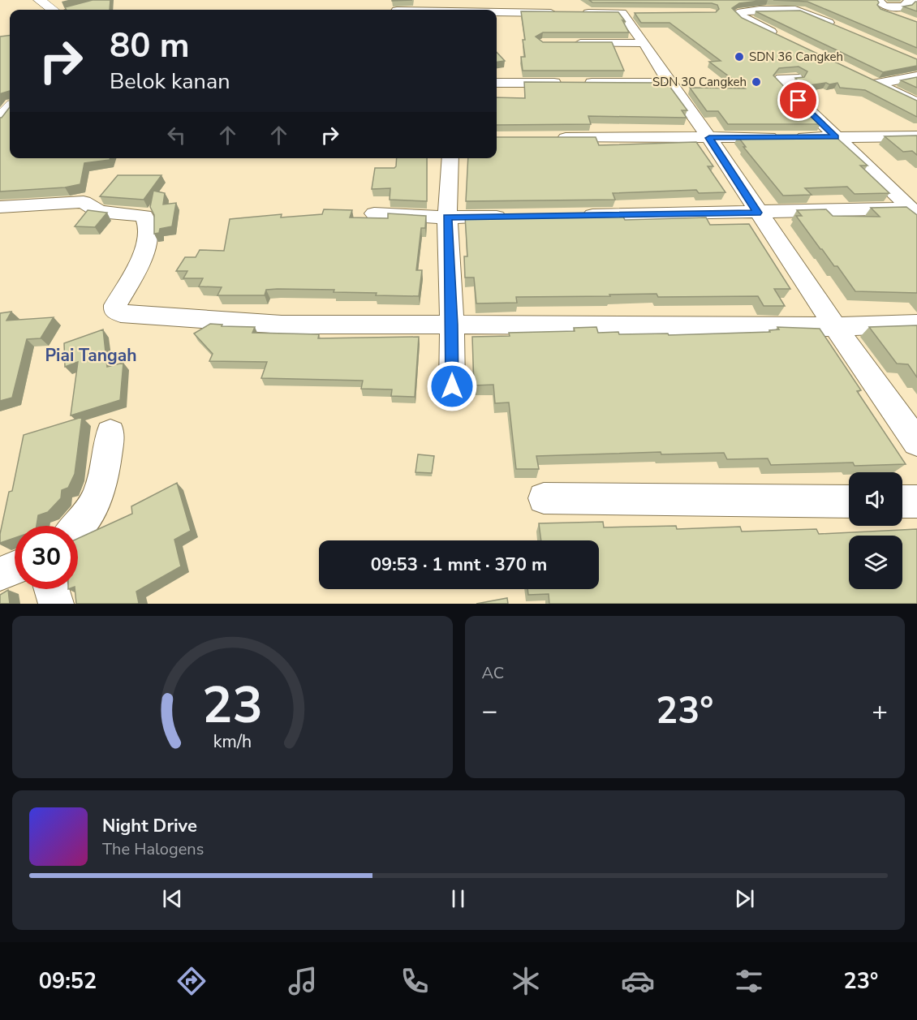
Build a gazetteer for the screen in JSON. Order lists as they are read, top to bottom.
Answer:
{
  "districts": ["Piai Tangah"],
  "places": ["SDN 36 Cangkeh", "SDN 30 Cangkeh"],
  "page": {
    "turn": ["80 m", "Belok kanan"],
    "limit": "30",
    "trip": "09:53 · 1 mnt · 370 m",
    "tile": "AC",
    "heat": ["−", "23°", "+"],
    "song": ["Night Drive", "The Halogens"],
    "tabs": ["09:52", "23°"],
    "gauge": ["23", "km/h"]
  }
}
